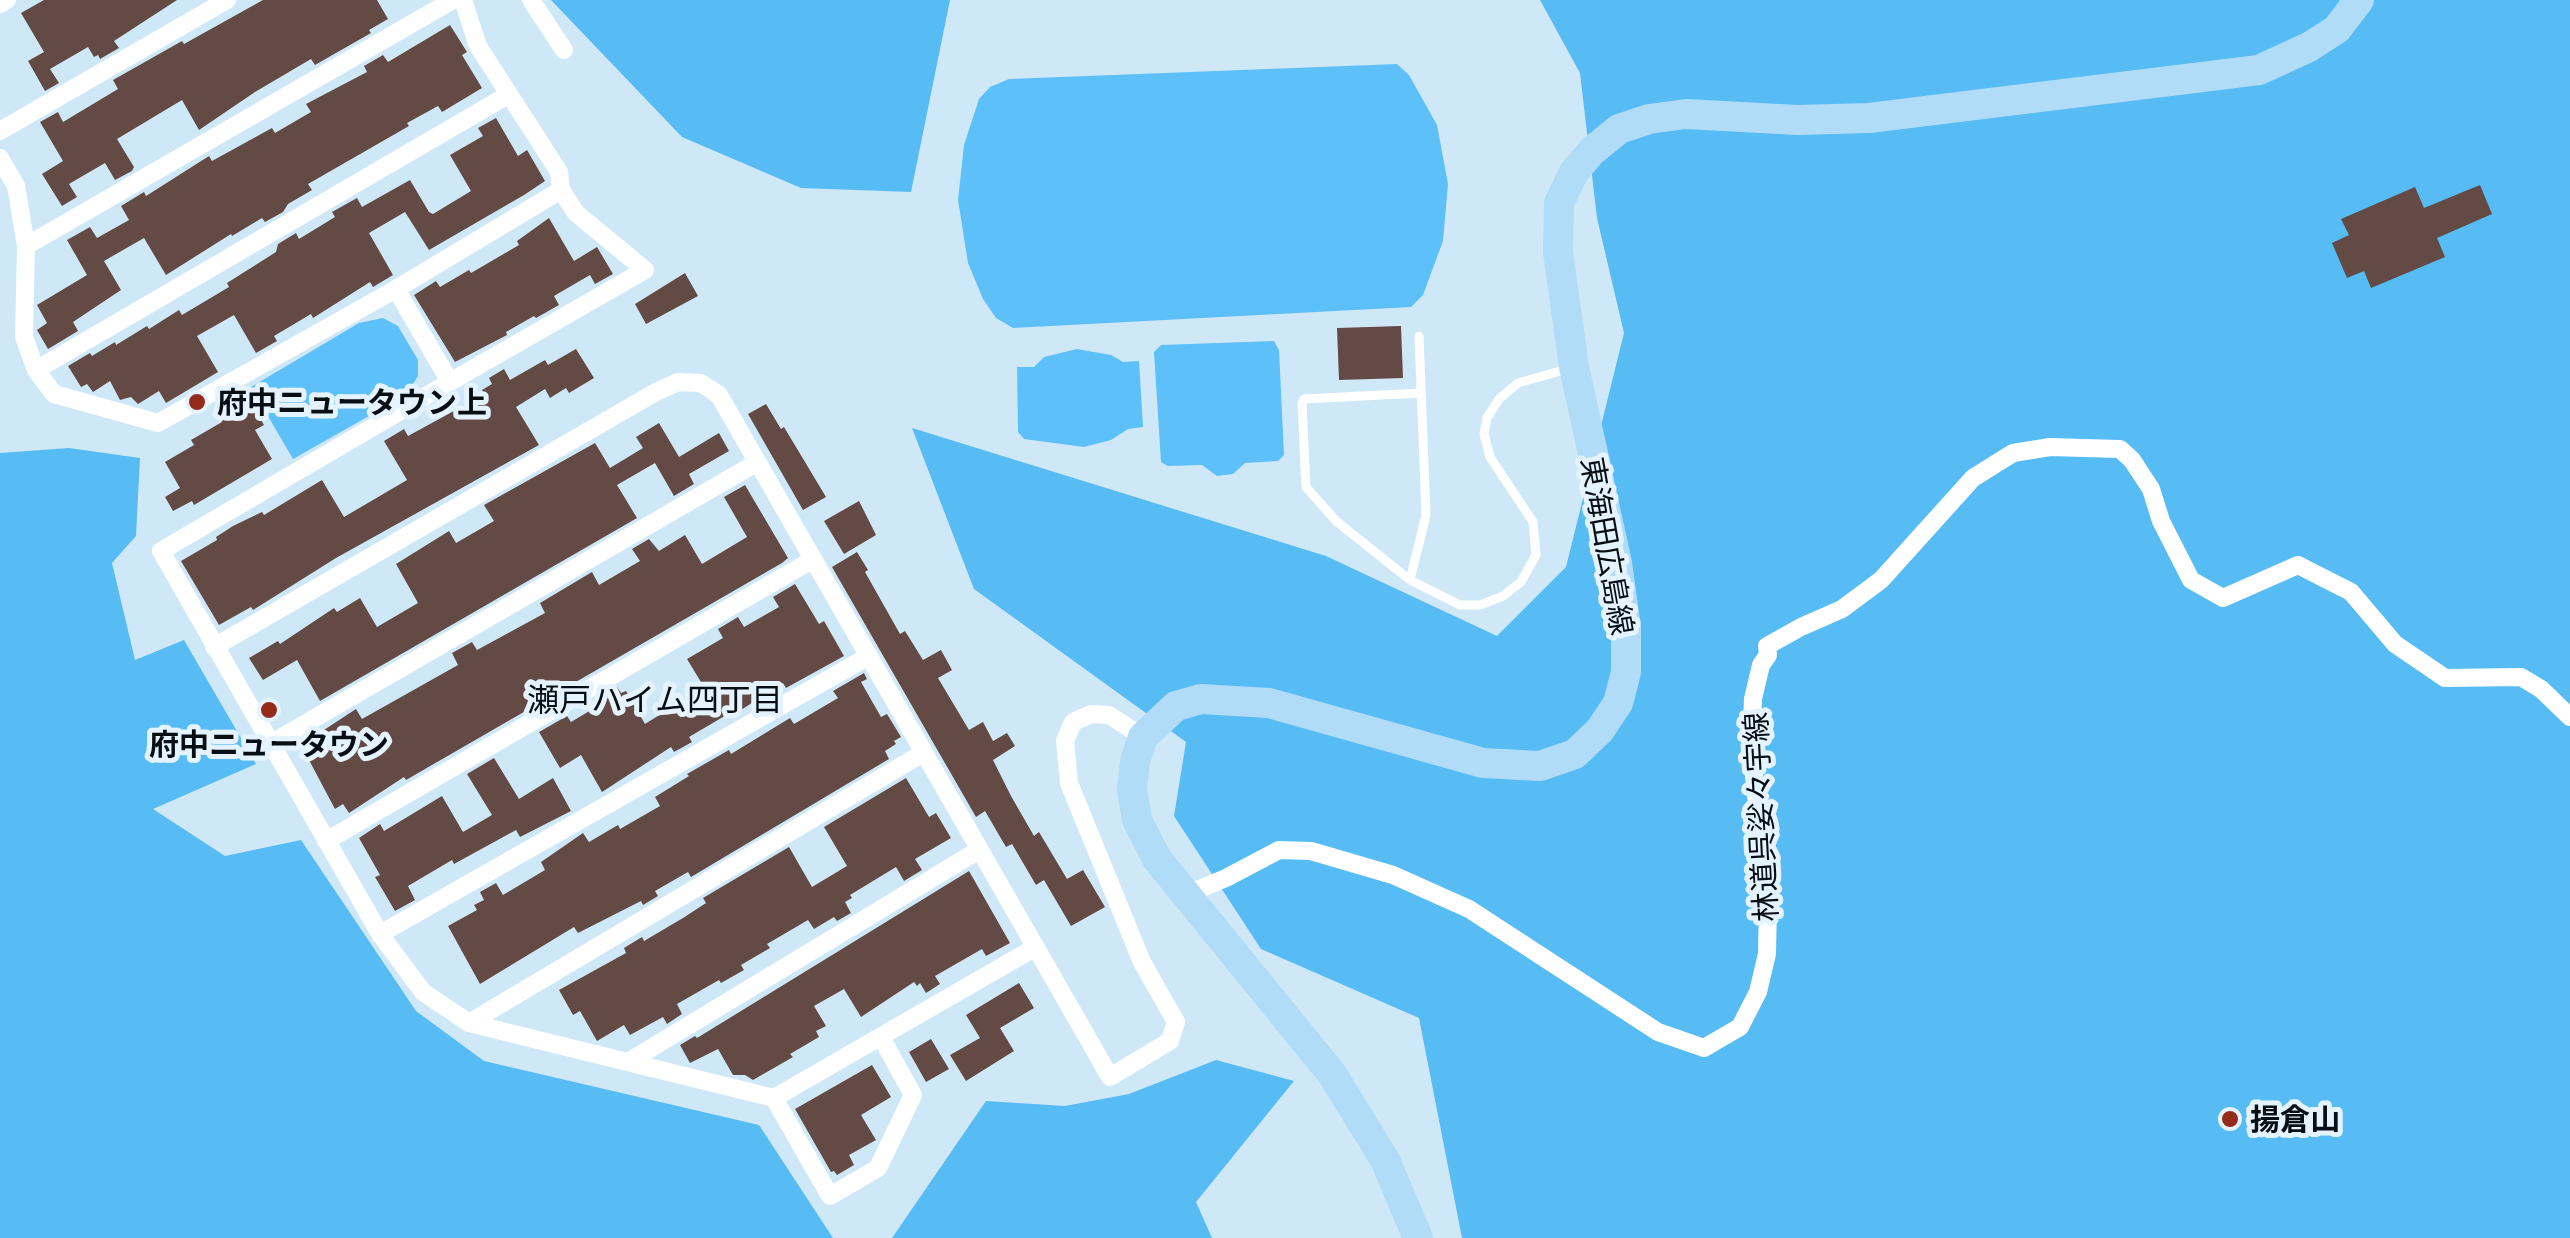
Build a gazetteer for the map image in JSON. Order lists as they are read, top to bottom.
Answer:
{
  "streets": {
    "main road": ["東海田広島線"],
    "street": ["林道呉娑々宇線"]
  },
  "districts": ["瀬戸ハイム四丁目"],
  "places": ["府中ニュータウン上", "府中ニュータウン", "揚倉山"]
}
